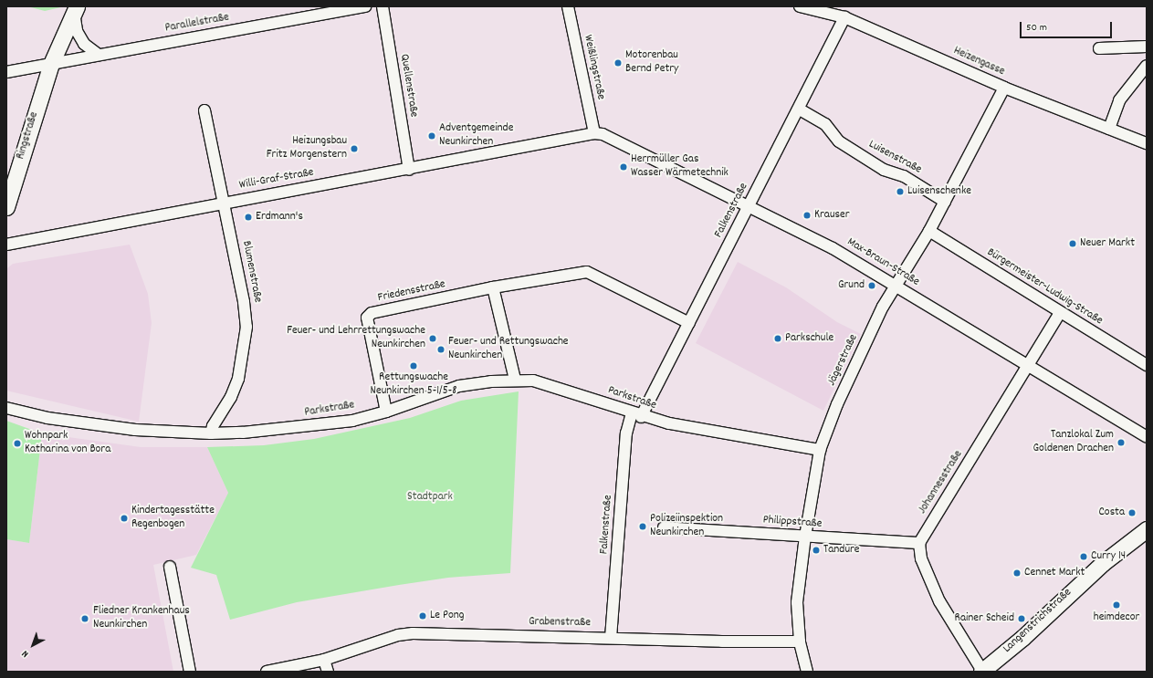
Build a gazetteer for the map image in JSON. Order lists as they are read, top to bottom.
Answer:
{
  "streets": {
    "street": [
      "Parallelstraße",
      "Heizengasse",
      "Weißlingstraße",
      "Quellenstraße",
      "Ringstraße",
      "Luisenstraße",
      "Willi-Graf-Straße",
      "Falkenstraße",
      "Max-Braun-Straße",
      "Blumenstraße",
      "Bürgermeister-Ludwig-Straße",
      "Friedensstraße",
      "Jägerstraße",
      "Parkstraße",
      "Johannesstraße",
      "Philippstraße",
      "Langenstrichstraße",
      "Grabenstraße"
    ]
  },
  "crossings": [
    ["Parallelstraße", "Ringstraße"],
    ["Heizengasse", "Falkenstraße"],
    ["Heizengasse", "Jägerstraße"],
    ["Weißlingstraße", "Willi-Graf-Straße"],
    ["Weißlingstraße", "Max-Braun-Straße"],
    ["Quellenstraße", "Willi-Graf-Straße"],
    ["Luisenstraße", "Falkenstraße"],
    ["Luisenstraße", "Jägerstraße"],
    ["Willi-Graf-Straße", "Max-Braun-Straße"],
    ["Willi-Graf-Straße", "Blumenstraße"],
    ["Falkenstraße", "Max-Braun-Straße"],
    ["Falkenstraße", "Friedensstraße"],
    ["Falkenstraße", "Parkstraße"],
    ["Falkenstraße", "Grabenstraße"],
    ["Max-Braun-Straße", "Jägerstraße"],
    ["Max-Braun-Straße", "Johannesstraße"],
    ["Blumenstraße", "Parkstraße"],
    ["Bürgermeister-Ludwig-Straße", "Jägerstraße"],
    ["Bürgermeister-Ludwig-Straße", "Johannesstraße"],
    ["Friedensstraße", "Parkstraße"],
    ["Jägerstraße", "Parkstraße"],
    ["Jägerstraße", "Philippstraße"],
    ["Jägerstraße", "Grabenstraße"],
    ["Johannesstraße", "Philippstraße"]
  ],
  "parks": ["Stadtpark"],
  "places": [
    "Motorenbau Bernd Petry",
    "Adventgemeinde Neunkirchen",
    "Heizungsbau Fritz Morgenstern",
    "Herrmüller Gas Wasser Wärmetechnik",
    "Luisenschenke",
    "Krauser",
    "Erdmann's",
    "Neuer Markt",
    "Grund",
    "Feuer- und Lehrrettungswache Neunkirchen",
    "Parkschule",
    "Feuer- und Rettungswache Neunkirchen",
    "Rettungswache Neunkirchen 5-1/5-8",
    "Tanzlokal Zum Goldenen Drachen",
    "Wohnpark Katharina von Bora",
    "Costa",
    "Kindertagesstätte Regenbogen",
    "Polizeiinspektion Neunkirchen",
    "Tandure",
    "Curry 14",
    "Cennet Markt",
    "heimdecor",
    "Le Pong",
    "Fliedner Krankenhaus Neunkirchen",
    "Rainer Scheid"
  ],
  "scale_bar": "50 m",
  "north": "bottom left"
}
